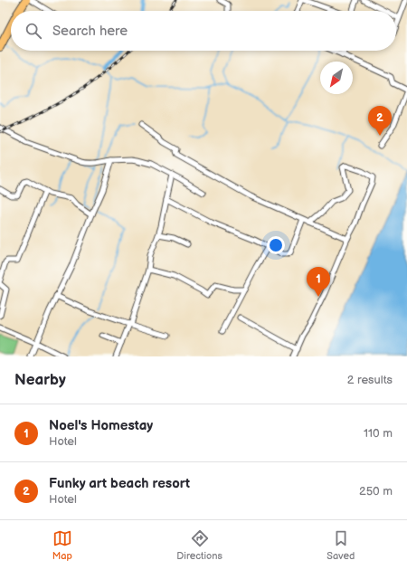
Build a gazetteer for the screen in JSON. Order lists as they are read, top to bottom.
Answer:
{
  "north": "bottom left",
  "page": {
    "search": "Search here",
    "pins": ["2", "1"],
    "heading": ["Nearby", "2 results"],
    "list": [
      {
        "mark": "1",
        "name": "Noel's Homestay",
        "note": "Hotel",
        "value": "110 m"
      },
      {
        "mark": "2",
        "name": "Funky art beach resort",
        "note": "Hotel",
        "value": "250 m"
      }
    ],
    "nav": ["Map", "Directions", "Saved"]
  }
}
